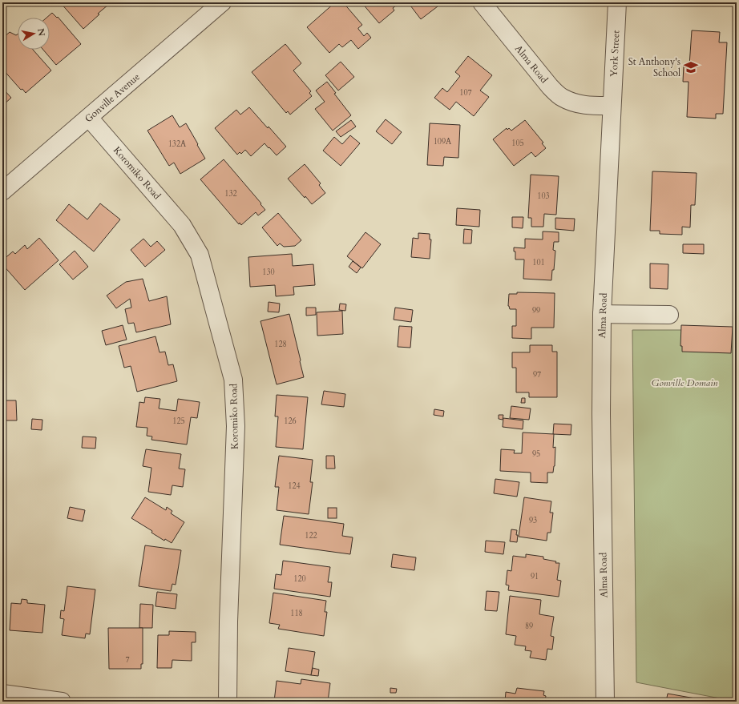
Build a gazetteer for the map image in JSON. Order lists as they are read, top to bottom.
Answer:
{
  "streets": {
    "street": [
      "York Street",
      "Alma Road",
      "Gonville Avenue",
      "Koromiko Road"
    ]
  },
  "crossings": [
    ["York Street", "Alma Road"],
    ["Gonville Avenue", "Koromiko Road"]
  ],
  "parks": ["Gonville Domain"],
  "places": {
    "school or university": ["St Anthony's School"]
  },
  "house_numbers": [
    "107",
    "109A",
    "105",
    "132A",
    "132",
    "103",
    "101",
    "130",
    "99",
    "128",
    "97",
    "125",
    "126",
    "95",
    "124",
    "93",
    "122",
    "91",
    "120",
    "118",
    "89",
    "7"
  ],
  "north": "right"
}
